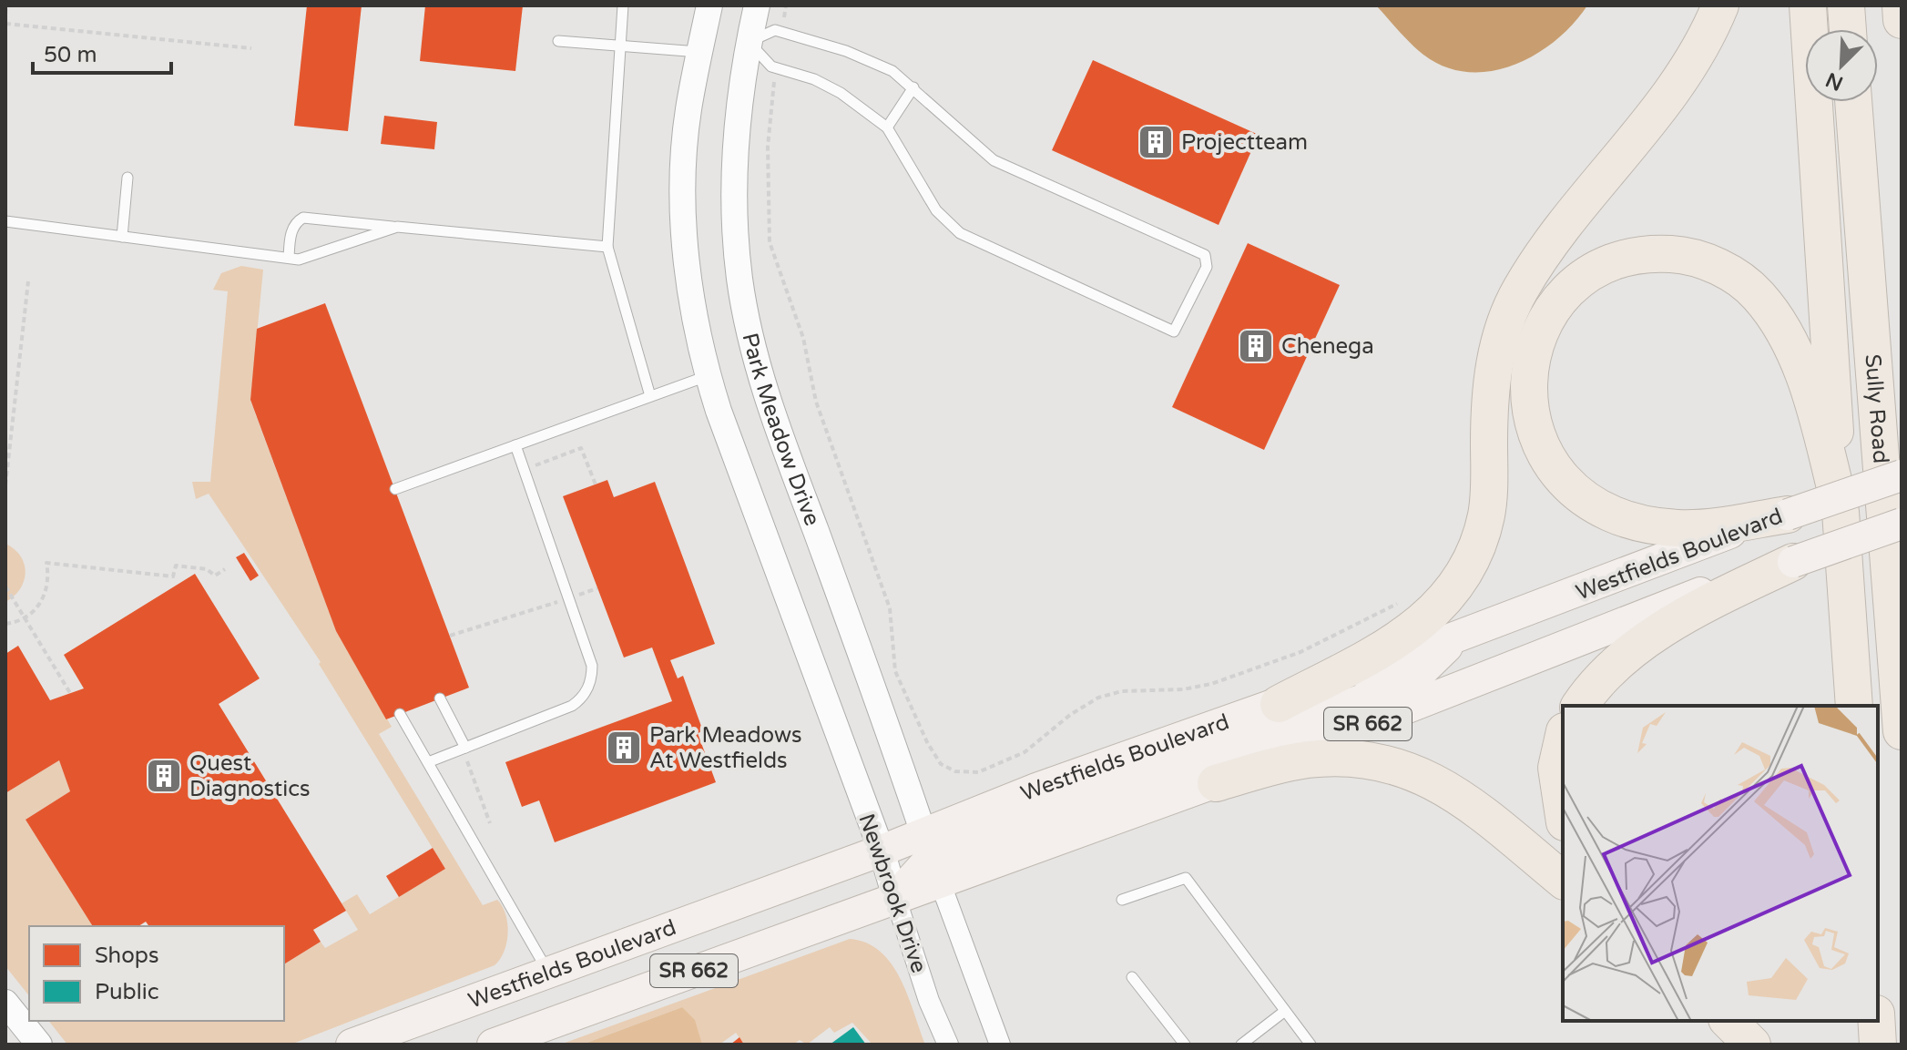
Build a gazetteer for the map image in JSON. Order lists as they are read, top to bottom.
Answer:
{
  "streets": {
    "highway": ["Sully Road"],
    "main road": ["Westfields Boulevard", "SR 662"],
    "street": ["Park Meadow Drive", "Newbrook Drive"]
  },
  "crossings": [
    ["Park Meadow Drive", "Westfields Boulevard"],
    ["Westfields Boulevard", "Newbrook Drive"]
  ],
  "places": {
    "building": [
      "Projectteam",
      "Chenega",
      "Park Meadows At Westfields",
      "Quest Diagnostics"
    ]
  },
  "legend": ["Shops", "Public"],
  "scale_bar": "50 m",
  "north": "bottom left"
}
